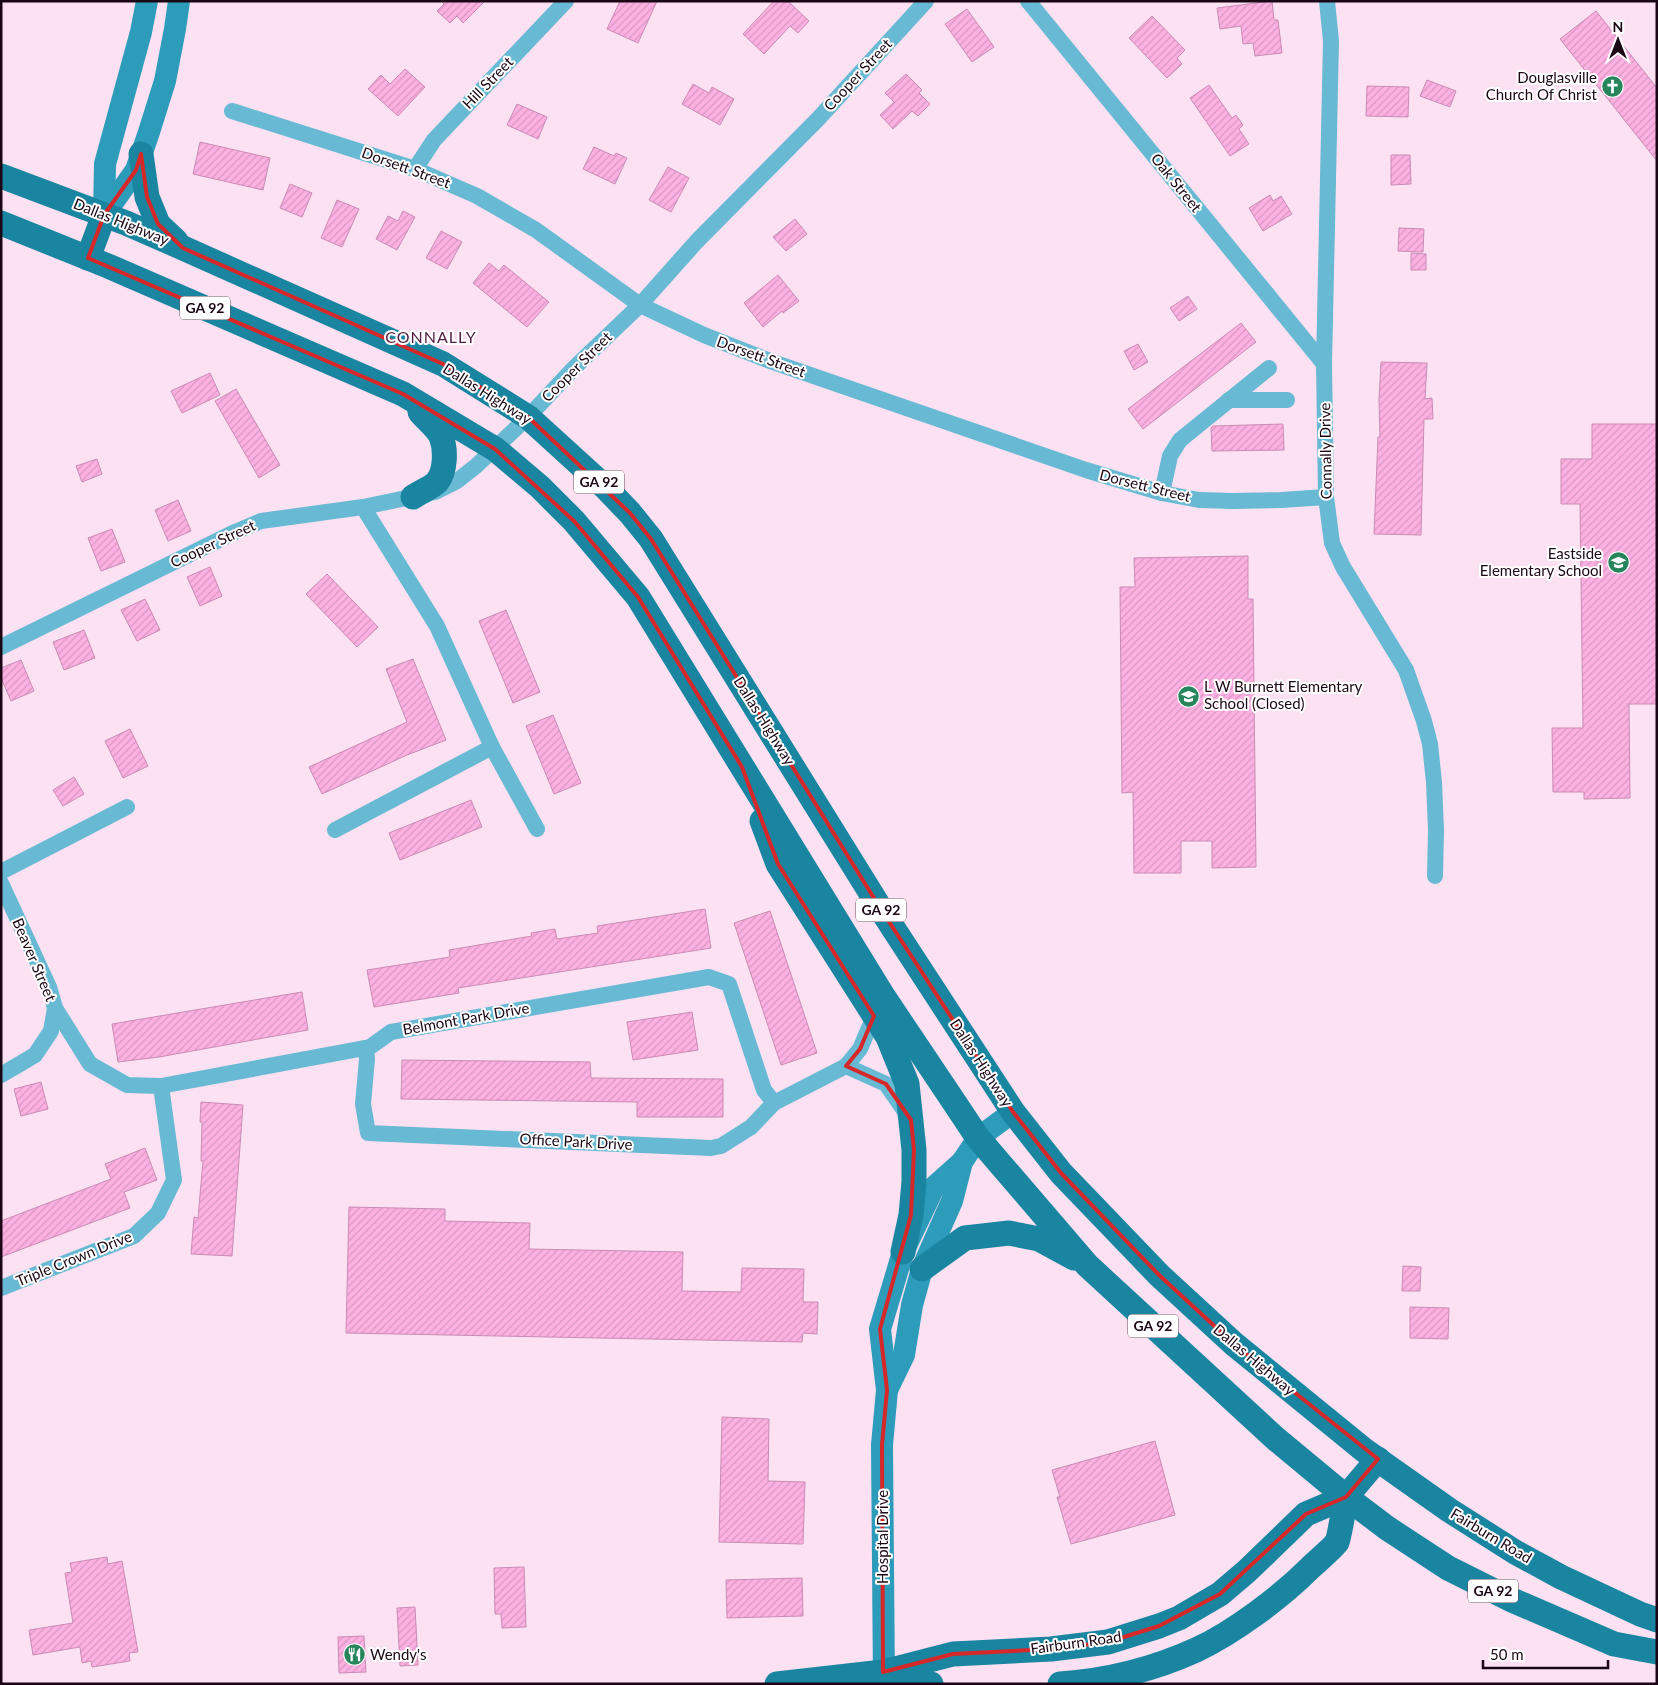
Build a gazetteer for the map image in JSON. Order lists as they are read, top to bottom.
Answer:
{
  "streets": {
    "main road": ["Dallas Highway", "GA 92", "Fairburn Road"],
    "street": [
      "Cooper Street",
      "Hill Street",
      "Dorsett Street",
      "Oak Street",
      "Connally Drive",
      "Beaver Street",
      "Belmont Park Drive",
      "Office Park Drive",
      "Triple Crown Drive",
      "Hospital Drive"
    ]
  },
  "crossings": [
    ["Cooper Street", "Dorsett Street"],
    ["Cooper Street", "Dallas Highway"],
    ["Cooper Street", "GA 92"],
    ["Hill Street", "Dorsett Street"],
    ["Dorsett Street", "Connally Drive"],
    ["Oak Street", "Connally Drive"],
    ["Dallas Highway", "Fairburn Road"],
    ["Dallas Highway", "Hospital Drive"],
    ["GA 92", "Fairburn Road"],
    ["GA 92", "Hospital Drive"],
    ["Beaver Street", "Belmont Park Drive"],
    ["Belmont Park Drive", "Office Park Drive"],
    ["Belmont Park Drive", "Triple Crown Drive"],
    ["Fairburn Road", "Hospital Drive"]
  ],
  "districts": ["CONNALLY"],
  "places": {
    "church": ["Douglasville Church Of Christ"],
    "school or university": ["Eastside Elementary School", "L W Burnett Elementary School (Closed)"],
    "restaurant": ["Wendy's"]
  },
  "scale_bar": "50 m",
  "north": "top"
}
